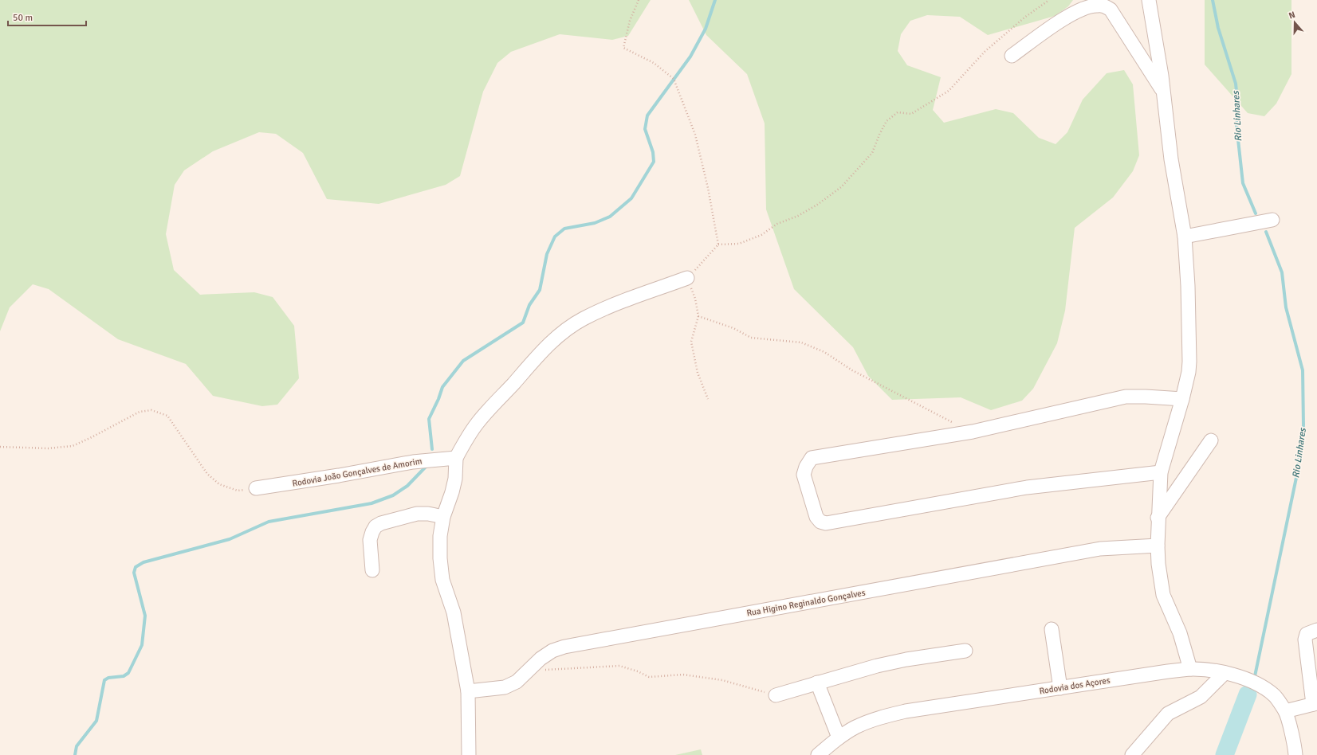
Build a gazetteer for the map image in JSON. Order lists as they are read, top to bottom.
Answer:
{
  "streets": {
    "street": ["Rodovia João Gonçalves de Amorim", "Rua Higino Reginaldo Gonçalves", "Rodovia dos Açores"]
  },
  "water": ["Rio Linhares"],
  "scale_bar": "50 m",
  "north": "top"
}
